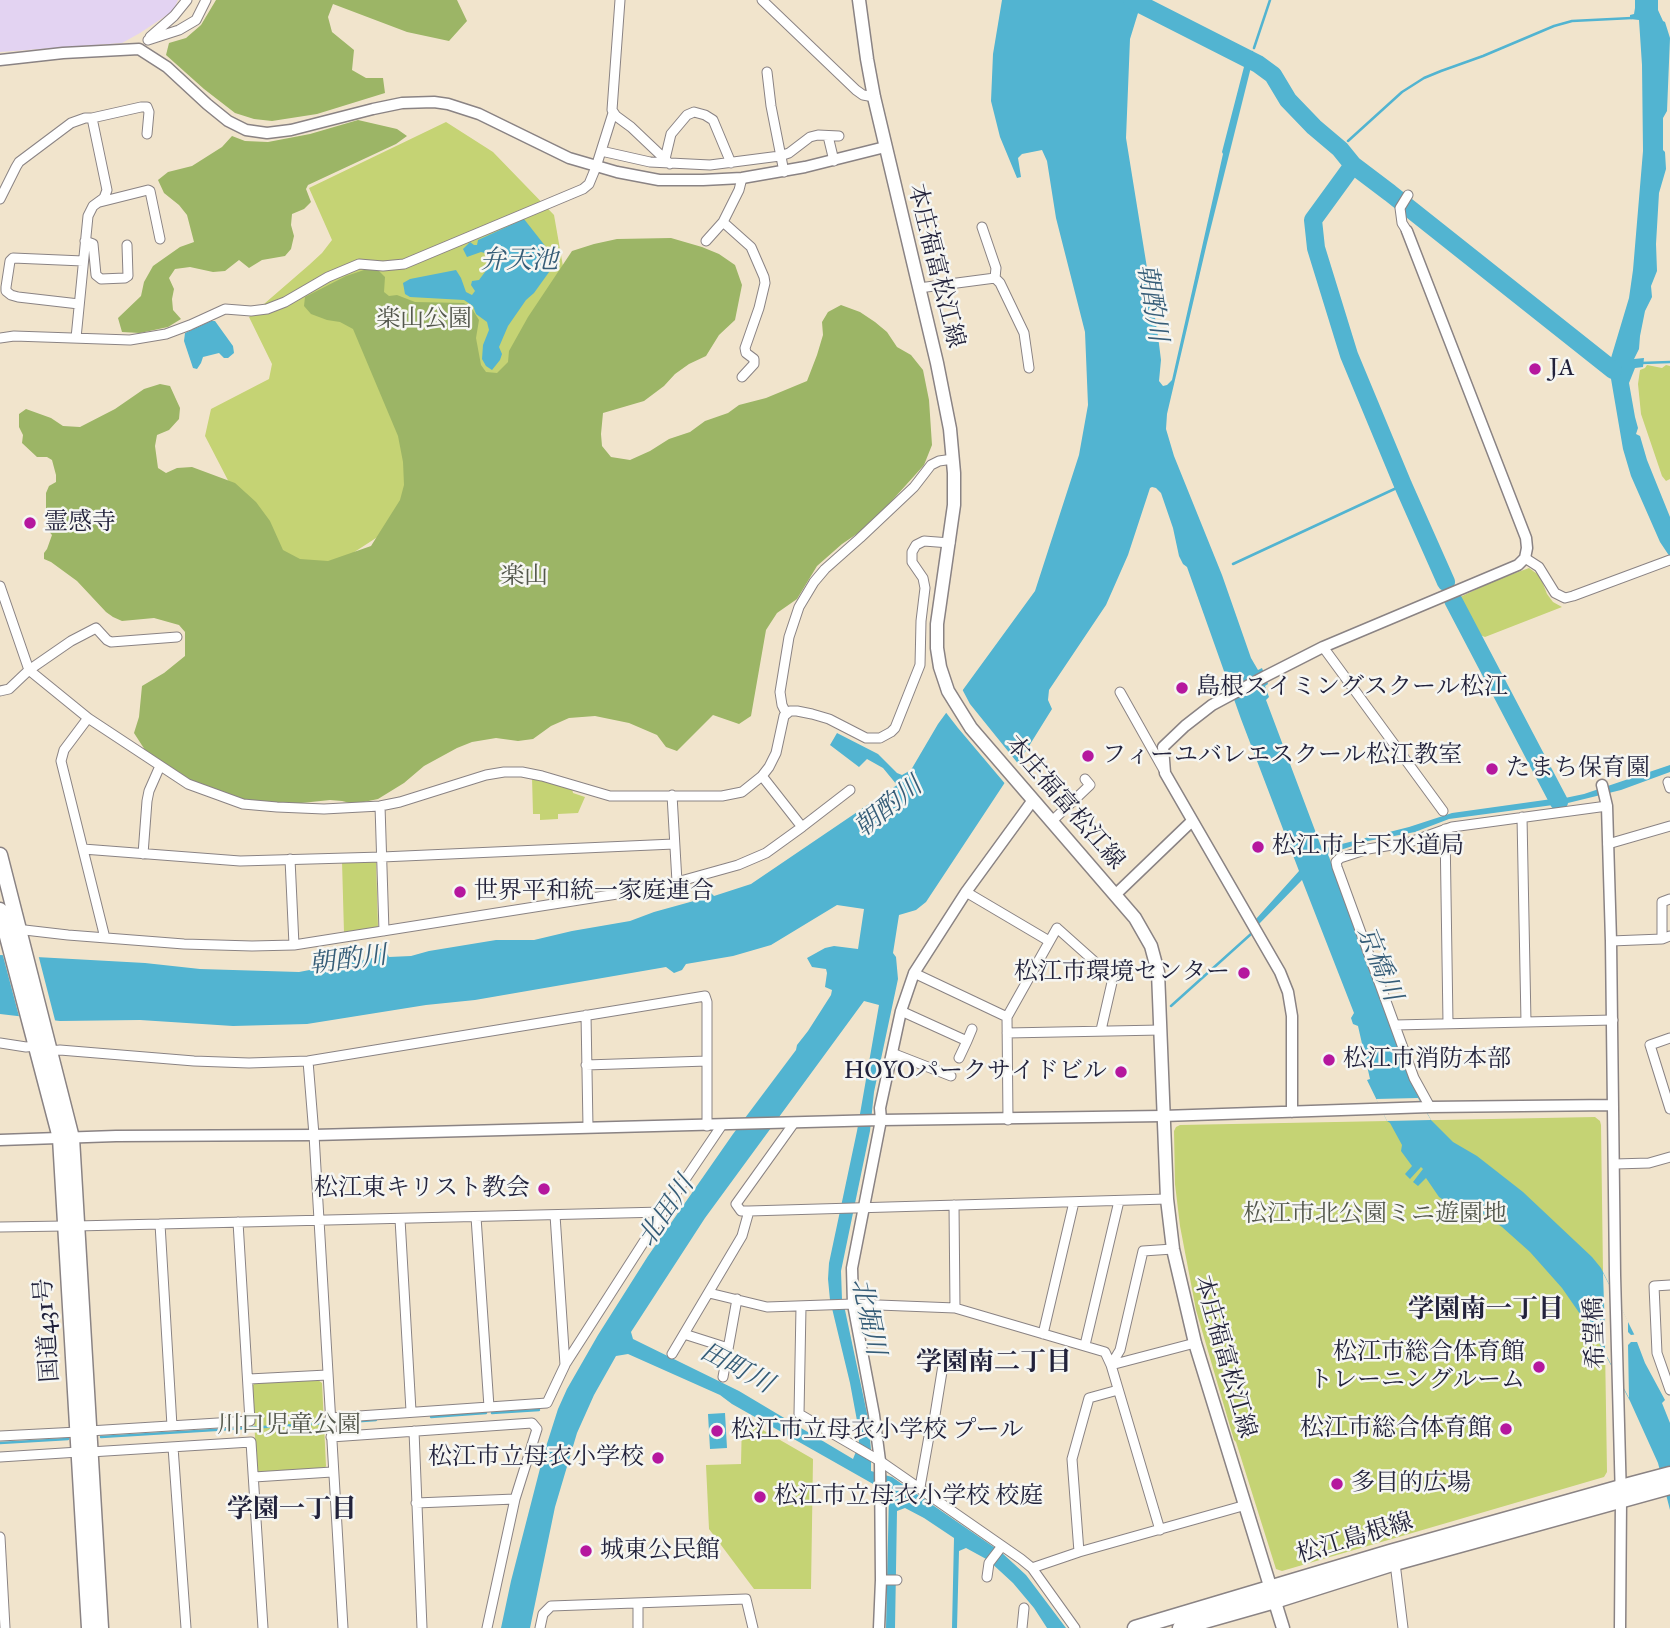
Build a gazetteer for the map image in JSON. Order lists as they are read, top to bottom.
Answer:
{
  "streets": {
    "main road": ["本庄福富松江線", "国道431号", "松江島根線"],
    "street": ["希望橋"]
  },
  "crossings": [
    ["本庄福富松江線", "松江島根線"],
    ["希望橋", "松江島根線"]
  ],
  "districts": ["学園南一丁目", "学園南二丁目", "学園一丁目"],
  "water": [
    "弁天池",
    "朝酌川",
    "京橋川",
    "北田川",
    "北堀川",
    "田町川"
  ],
  "parks": [
    "楽山公園",
    "楽山",
    "松江市北公園ミニ遊園地",
    "川口児童公園"
  ],
  "places": [
    "JA",
    "霊感寺",
    "島根スイミングスクール松江",
    "フィーユバレエスクール松江教室",
    "たまち保育園",
    "松江市上下水道局",
    "世界平和統一家庭連合",
    "松江市環境センター",
    "松江市消防本部",
    "HOYOパークサイドビル",
    "松江東キリスト教会",
    "松江市総合体育館 トレーニングルーム",
    "松江市総合体育館",
    "松江市立母衣小学校 プール",
    "松江市立母衣小学校",
    "多目的広場",
    "松江市立母衣小学校 校庭",
    "城東公民館"
  ]
}
